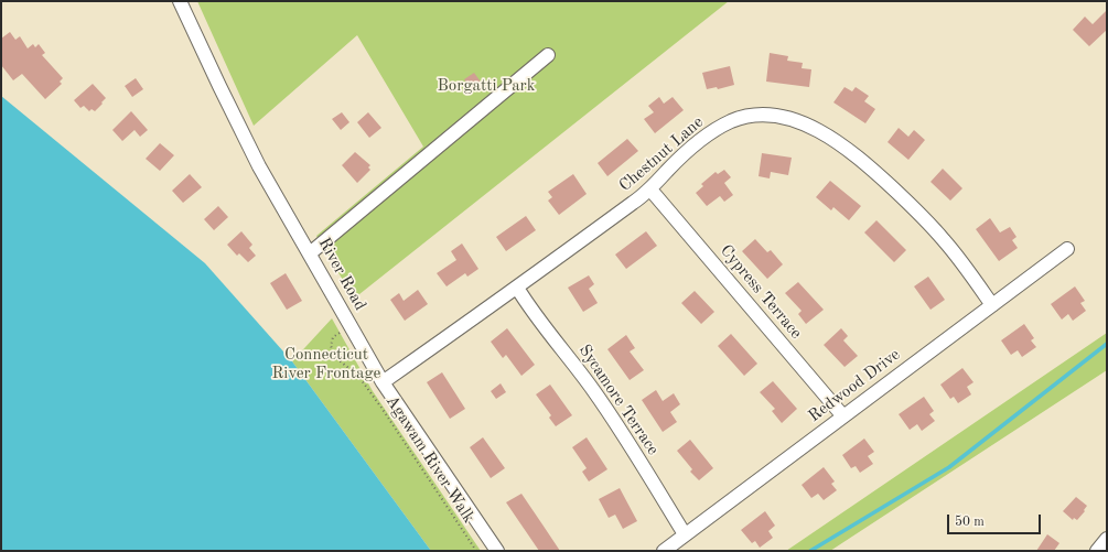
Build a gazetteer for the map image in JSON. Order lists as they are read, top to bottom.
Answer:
{
  "streets": {
    "street": [
      "Chestnut Lane",
      "River Road",
      "Cypress Terrace",
      "Redwood Drive",
      "Sycamore Terrace"
    ],
    "path": ["Agawam River Walk"]
  },
  "crossings": [
    ["Chestnut Lane", "River Road"],
    ["Chestnut Lane", "Cypress Terrace"],
    ["Chestnut Lane", "Redwood Drive"],
    ["Chestnut Lane", "Sycamore Terrace"],
    ["River Road", "Agawam River Walk"],
    ["Cypress Terrace", "Redwood Drive"],
    ["Redwood Drive", "Sycamore Terrace"]
  ],
  "parks": ["Borgatti Park", "Connecticut River Frontage"],
  "scale_bar": "50 m"
}
